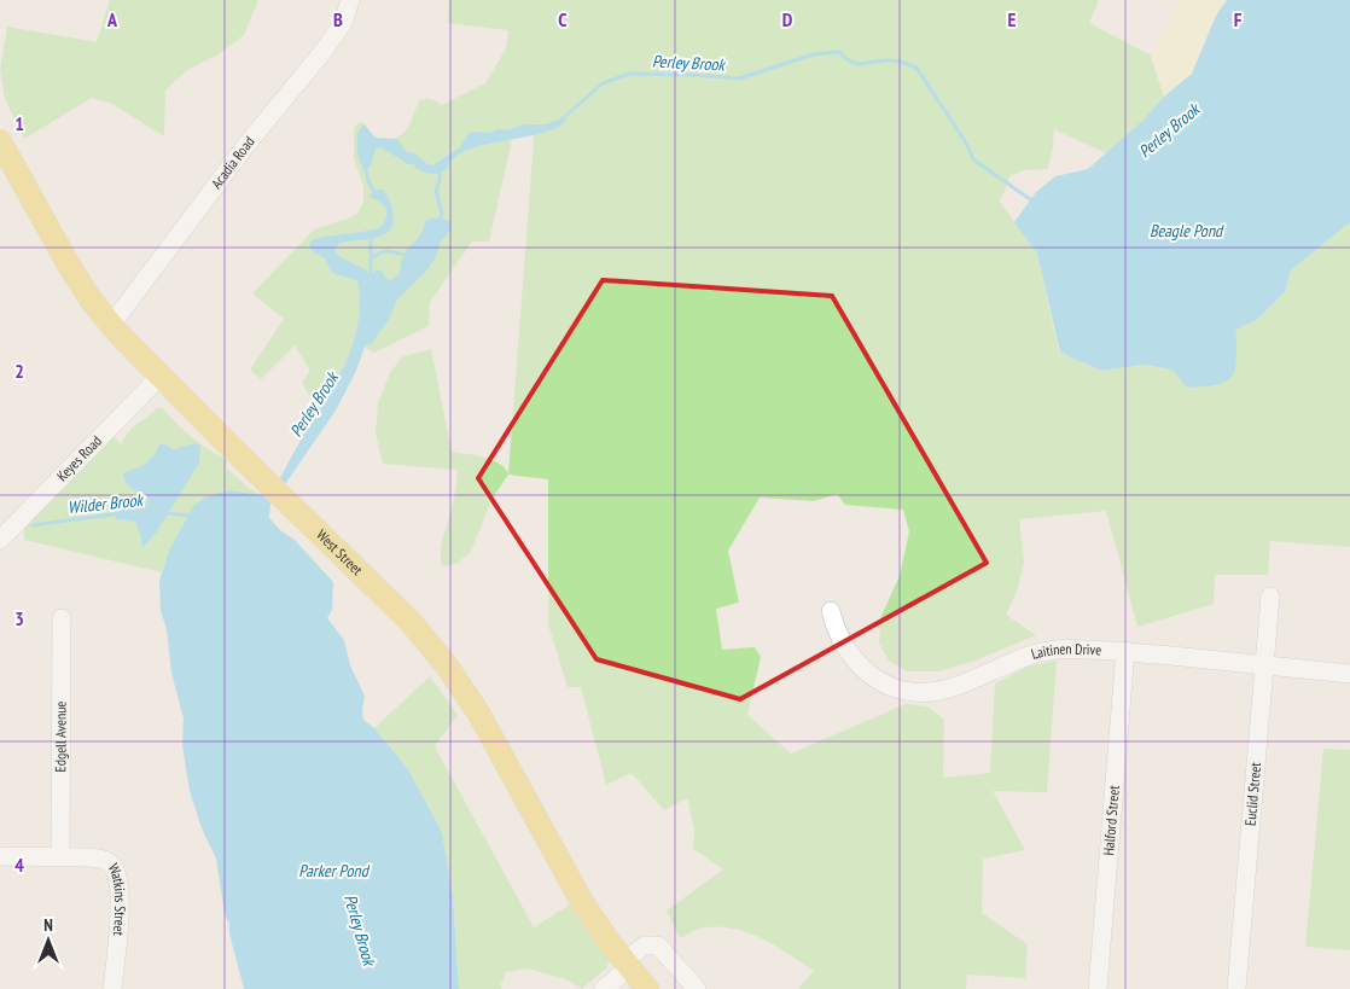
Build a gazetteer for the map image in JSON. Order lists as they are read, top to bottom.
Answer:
{
  "streets": {
    "main road": ["West Street"],
    "street": [
      "Acadia Road",
      "Keyes Road",
      "Laitinen Drive",
      "Edgell Avenue",
      "Euclid Street",
      "Halford Street",
      "Watkins Street"
    ]
  },
  "crossings": [
    ["Acadia Road", "West Street"],
    ["Keyes Road", "West Street"],
    ["Laitinen Drive", "Euclid Street"],
    ["Laitinen Drive", "Halford Street"],
    ["Edgell Avenue", "Watkins Street"]
  ],
  "water": [
    "Perley Brook",
    "Beagle Pond",
    "Wilder Brook",
    "Parker Pond"
  ],
  "north": "top",
  "grid": {
    "columns": [
      "A",
      "B",
      "C",
      "D",
      "E",
      "F"
    ],
    "rows": [
      "1",
      "2",
      "3",
      "4"
    ]
  }
}
